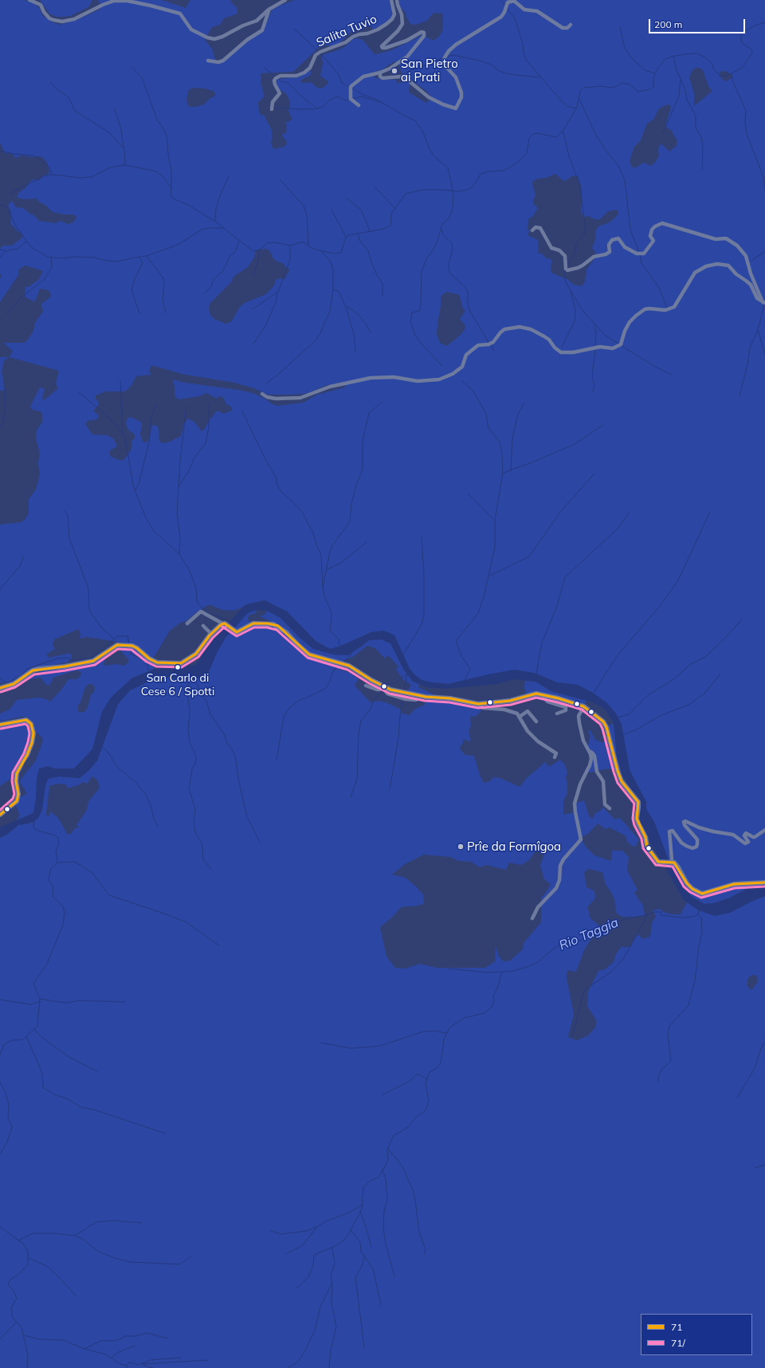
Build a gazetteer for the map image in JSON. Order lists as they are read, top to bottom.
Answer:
{
  "streets": {
    "street": ["Salita Tuvio"]
  },
  "water": ["Rio Taggia"],
  "places": ["San Pietro ai Prati", "San Carlo di Cese 6 / Spotti", "Prîe da Formîgoa"],
  "lines": ["transit line 71", "transit line 71/"],
  "legend": ["71", "71/"],
  "scale_bar": "200 m"
}
